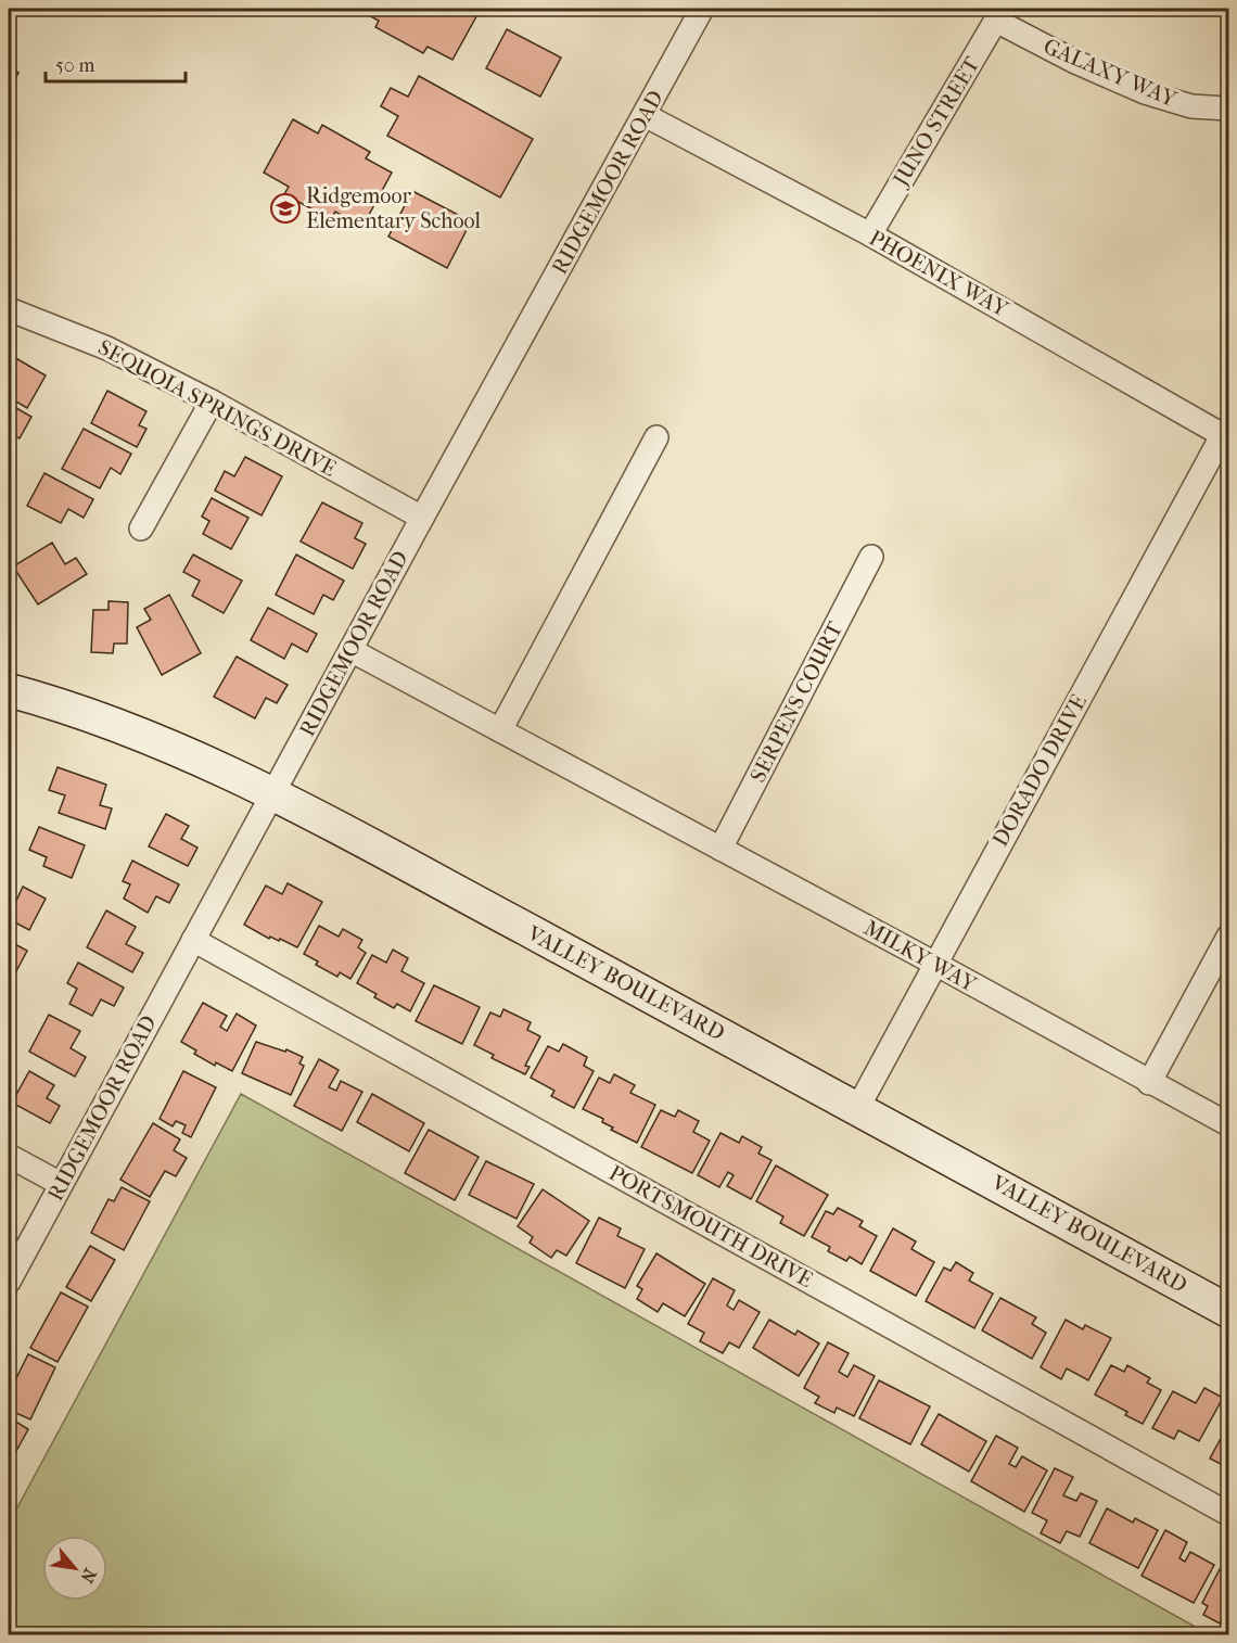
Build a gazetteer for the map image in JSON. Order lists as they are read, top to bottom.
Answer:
{
  "streets": {
    "street": [
      "GALAXY WAY",
      "JUNO STREET",
      "RIDGEMOOR ROAD",
      "PHOENIX WAY",
      "SEQUOIA SPRINGS DRIVE",
      "SERPENS COURT",
      "DORADO DRIVE",
      "MILKY WAY",
      "VALLEY BOULEVARD",
      "PORTSMOUTH DRIVE"
    ]
  },
  "crossings": [
    ["GALAXY WAY", "JUNO STREET"],
    ["JUNO STREET", "PHOENIX WAY"],
    ["RIDGEMOOR ROAD", "PHOENIX WAY"],
    ["RIDGEMOOR ROAD", "SEQUOIA SPRINGS DRIVE"],
    ["RIDGEMOOR ROAD", "MILKY WAY"],
    ["RIDGEMOOR ROAD", "VALLEY BOULEVARD"],
    ["RIDGEMOOR ROAD", "PORTSMOUTH DRIVE"],
    ["PHOENIX WAY", "DORADO DRIVE"],
    ["SERPENS COURT", "MILKY WAY"],
    ["DORADO DRIVE", "MILKY WAY"],
    ["DORADO DRIVE", "VALLEY BOULEVARD"]
  ],
  "places": {
    "school or university": ["Ridgemoor Elementary School"]
  },
  "scale_bar": "50 m",
  "north": "bottom right"
}
